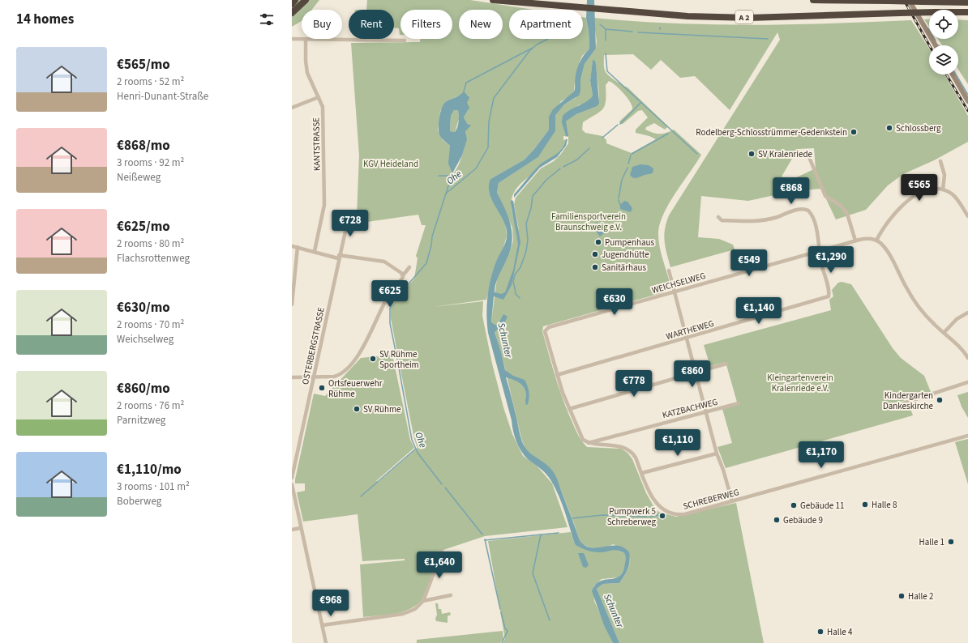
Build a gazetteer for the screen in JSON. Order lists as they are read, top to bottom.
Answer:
{
  "streets": {
    "highway": ["A 2"],
    "street": [
      "KANTSTRASSE",
      "WEICHSELWEG",
      "WARTHEWEG",
      "OSTERBERGSTRASSE",
      "KATZBACHWEG",
      "SCHREBERWEG"
    ]
  },
  "crossings": [
    ["WEICHSELWEG", "WARTHEWEG"],
    ["KATZBACHWEG", "SCHREBERWEG"]
  ],
  "water": ["Ohe", "Schunter"],
  "parks": ["KGV Heideland", "Familiensportverein Braunschweig e.V.", "Kleingartenverein Kralenriede e.V."],
  "places": [
    "Schlossberg",
    "Rodelberg-Schlosstrümmer-Gedenkstein",
    "SV Kralenriede",
    "Pumpenhaus",
    "Jugendhütte",
    "Sanitärhaus",
    "SV Rühme Sportheim",
    "Ortsfeuerwehr Rühme",
    "Kindergarten Dankeskirche",
    "SV Rühme",
    "Halle 8",
    "Gebäude 11",
    "Pumpwerk 5 Schreberweg",
    "Gebäude 9",
    "Halle 1",
    "Halle 2",
    "Halle 4"
  ],
  "page": {
    "heading": "14 homes",
    "chip": [
      "Buy",
      "Rent",
      "Filters",
      "New",
      "Apartment"
    ],
    "list": [
      {
        "name": "€565/mo",
        "note": "2 rooms · 52 m² · Henri-Dunant-Straße"
      },
      {
        "name": "€868/mo",
        "note": "3 rooms · 92 m² · Neißeweg"
      },
      {
        "name": "€625/mo",
        "note": "2 rooms · 80 m² · Flachsrottenweg"
      },
      {
        "name": "€630/mo",
        "note": "2 rooms · 70 m² · Weichselweg"
      },
      {
        "name": "€860/mo",
        "note": "2 rooms · 76 m² · Parnitzweg"
      },
      {
        "name": "€1,110/mo",
        "note": "3 rooms · 101 m² · Boberweg"
      }
    ],
    "price": [
      "€565",
      "€868",
      "€728",
      "€1,290",
      "€549",
      "€625",
      "€630",
      "€1,140",
      "€860",
      "€778",
      "€1,110",
      "€1,170",
      "€1,640",
      "€968"
    ]
  }
}
